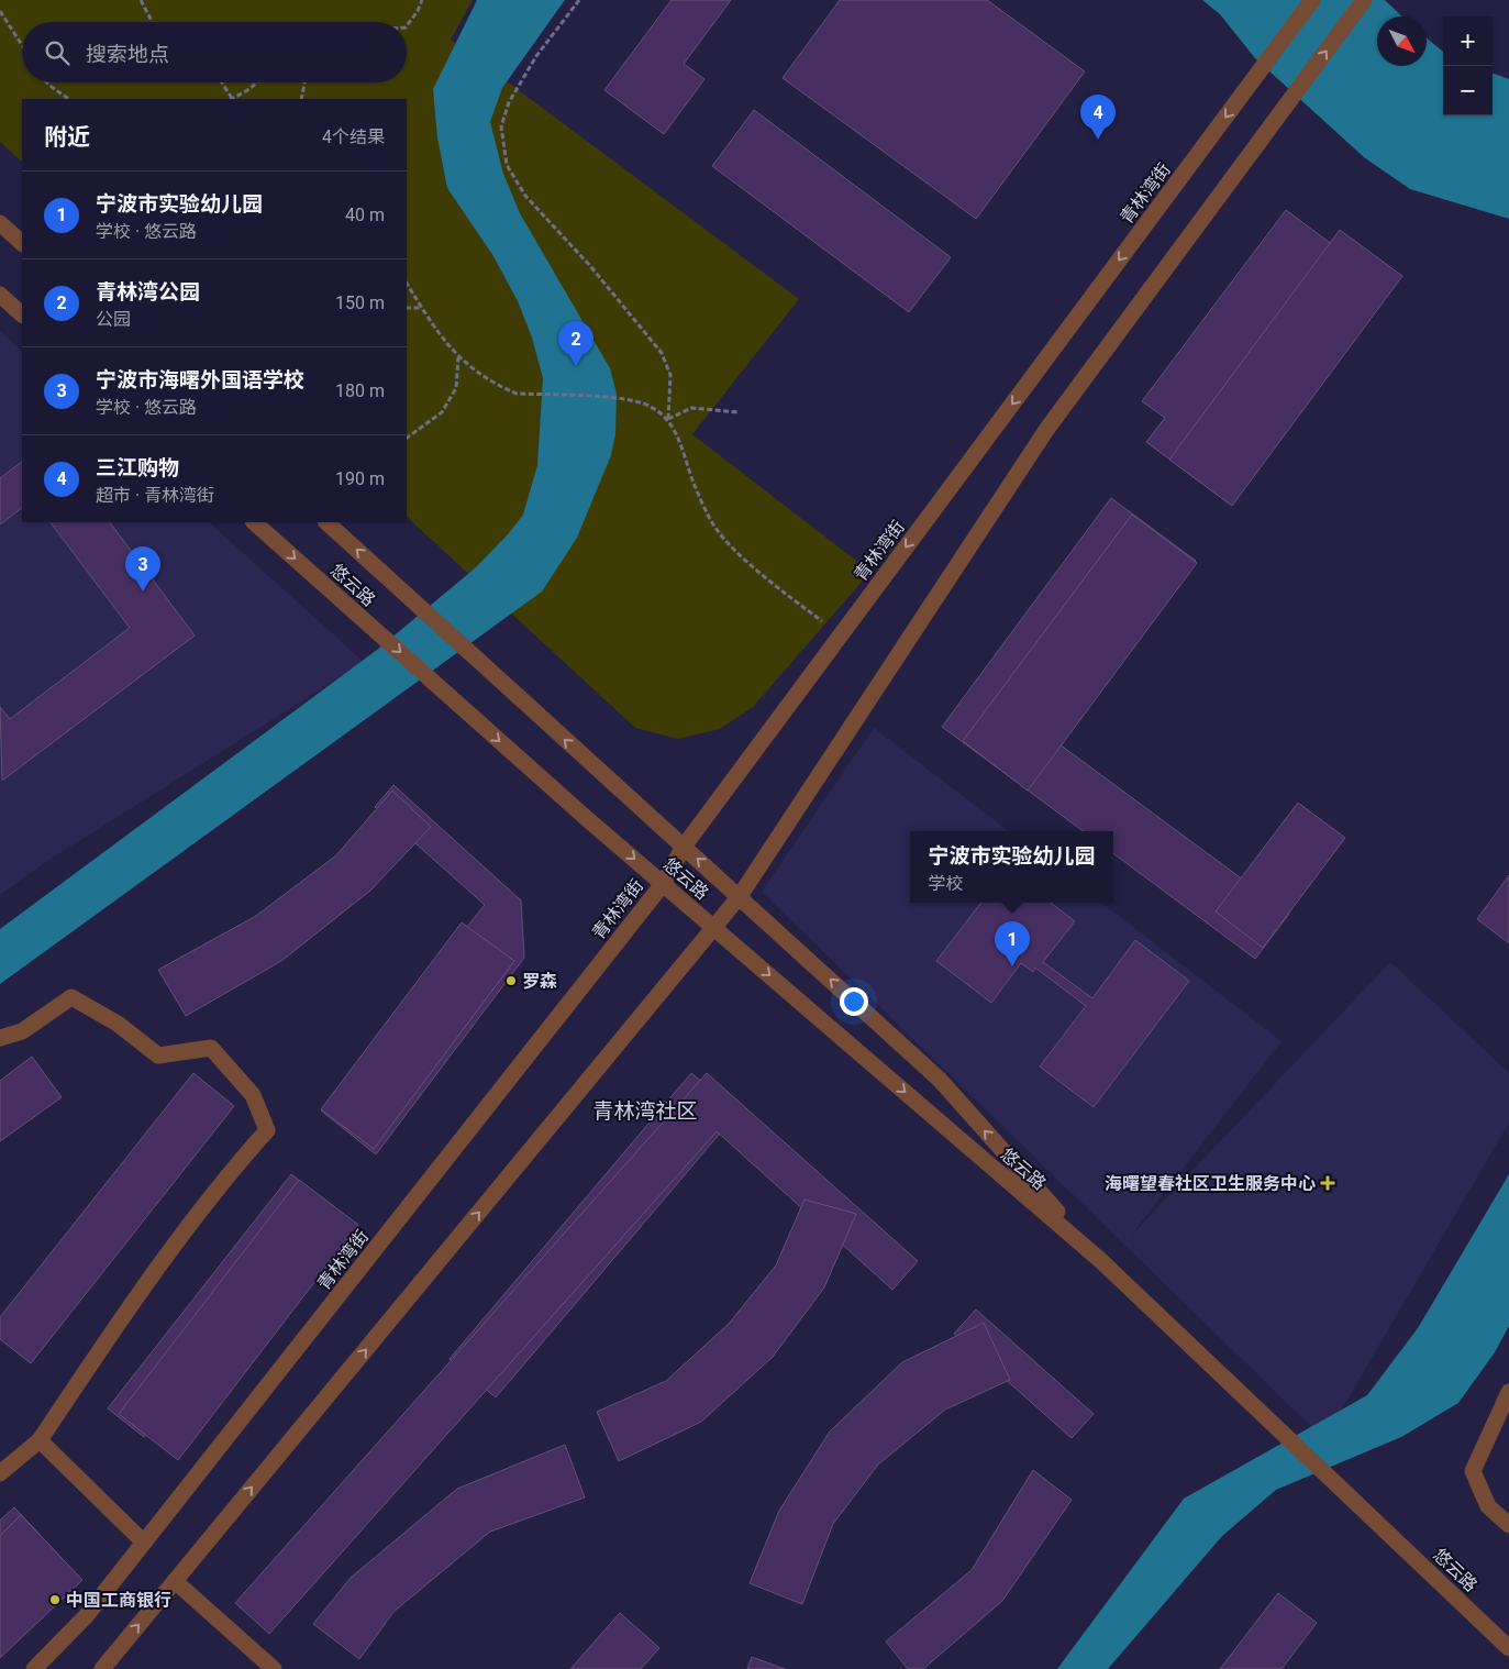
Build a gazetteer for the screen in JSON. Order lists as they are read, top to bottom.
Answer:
{
  "streets": {
    "street": ["青林湾街", "悠云路"]
  },
  "crossings": [
    ["青林湾街", "悠云路"]
  ],
  "districts": ["青林湾社区"],
  "places": {
    "other": ["罗森", "中国工商银行"],
    "health": ["海曙望春社区卫生服务中心"]
  },
  "north": "bottom right",
  "page": {
    "map_buttons": ["+", "−"],
    "search": "搜索地点",
    "pins": [
      "4",
      "2",
      "3",
      "1"
    ],
    "heading": ["附近", "4个结果"],
    "list": [
      {
        "mark": "1",
        "name": "宁波市实验幼儿园",
        "note": "学校 · 悠云路",
        "value": "40 m"
      },
      {
        "mark": "2",
        "name": "青林湾公园",
        "note": "公园",
        "value": "150 m"
      },
      {
        "mark": "3",
        "name": "宁波市海曙外国语学校",
        "note": "学校 · 悠云路",
        "value": "180 m"
      },
      {
        "mark": "4",
        "name": "三江购物",
        "note": "超市 · 青林湾街",
        "value": "190 m"
      }
    ],
    "popup": ["宁波市实验幼儿园", "学校"]
  }
}
